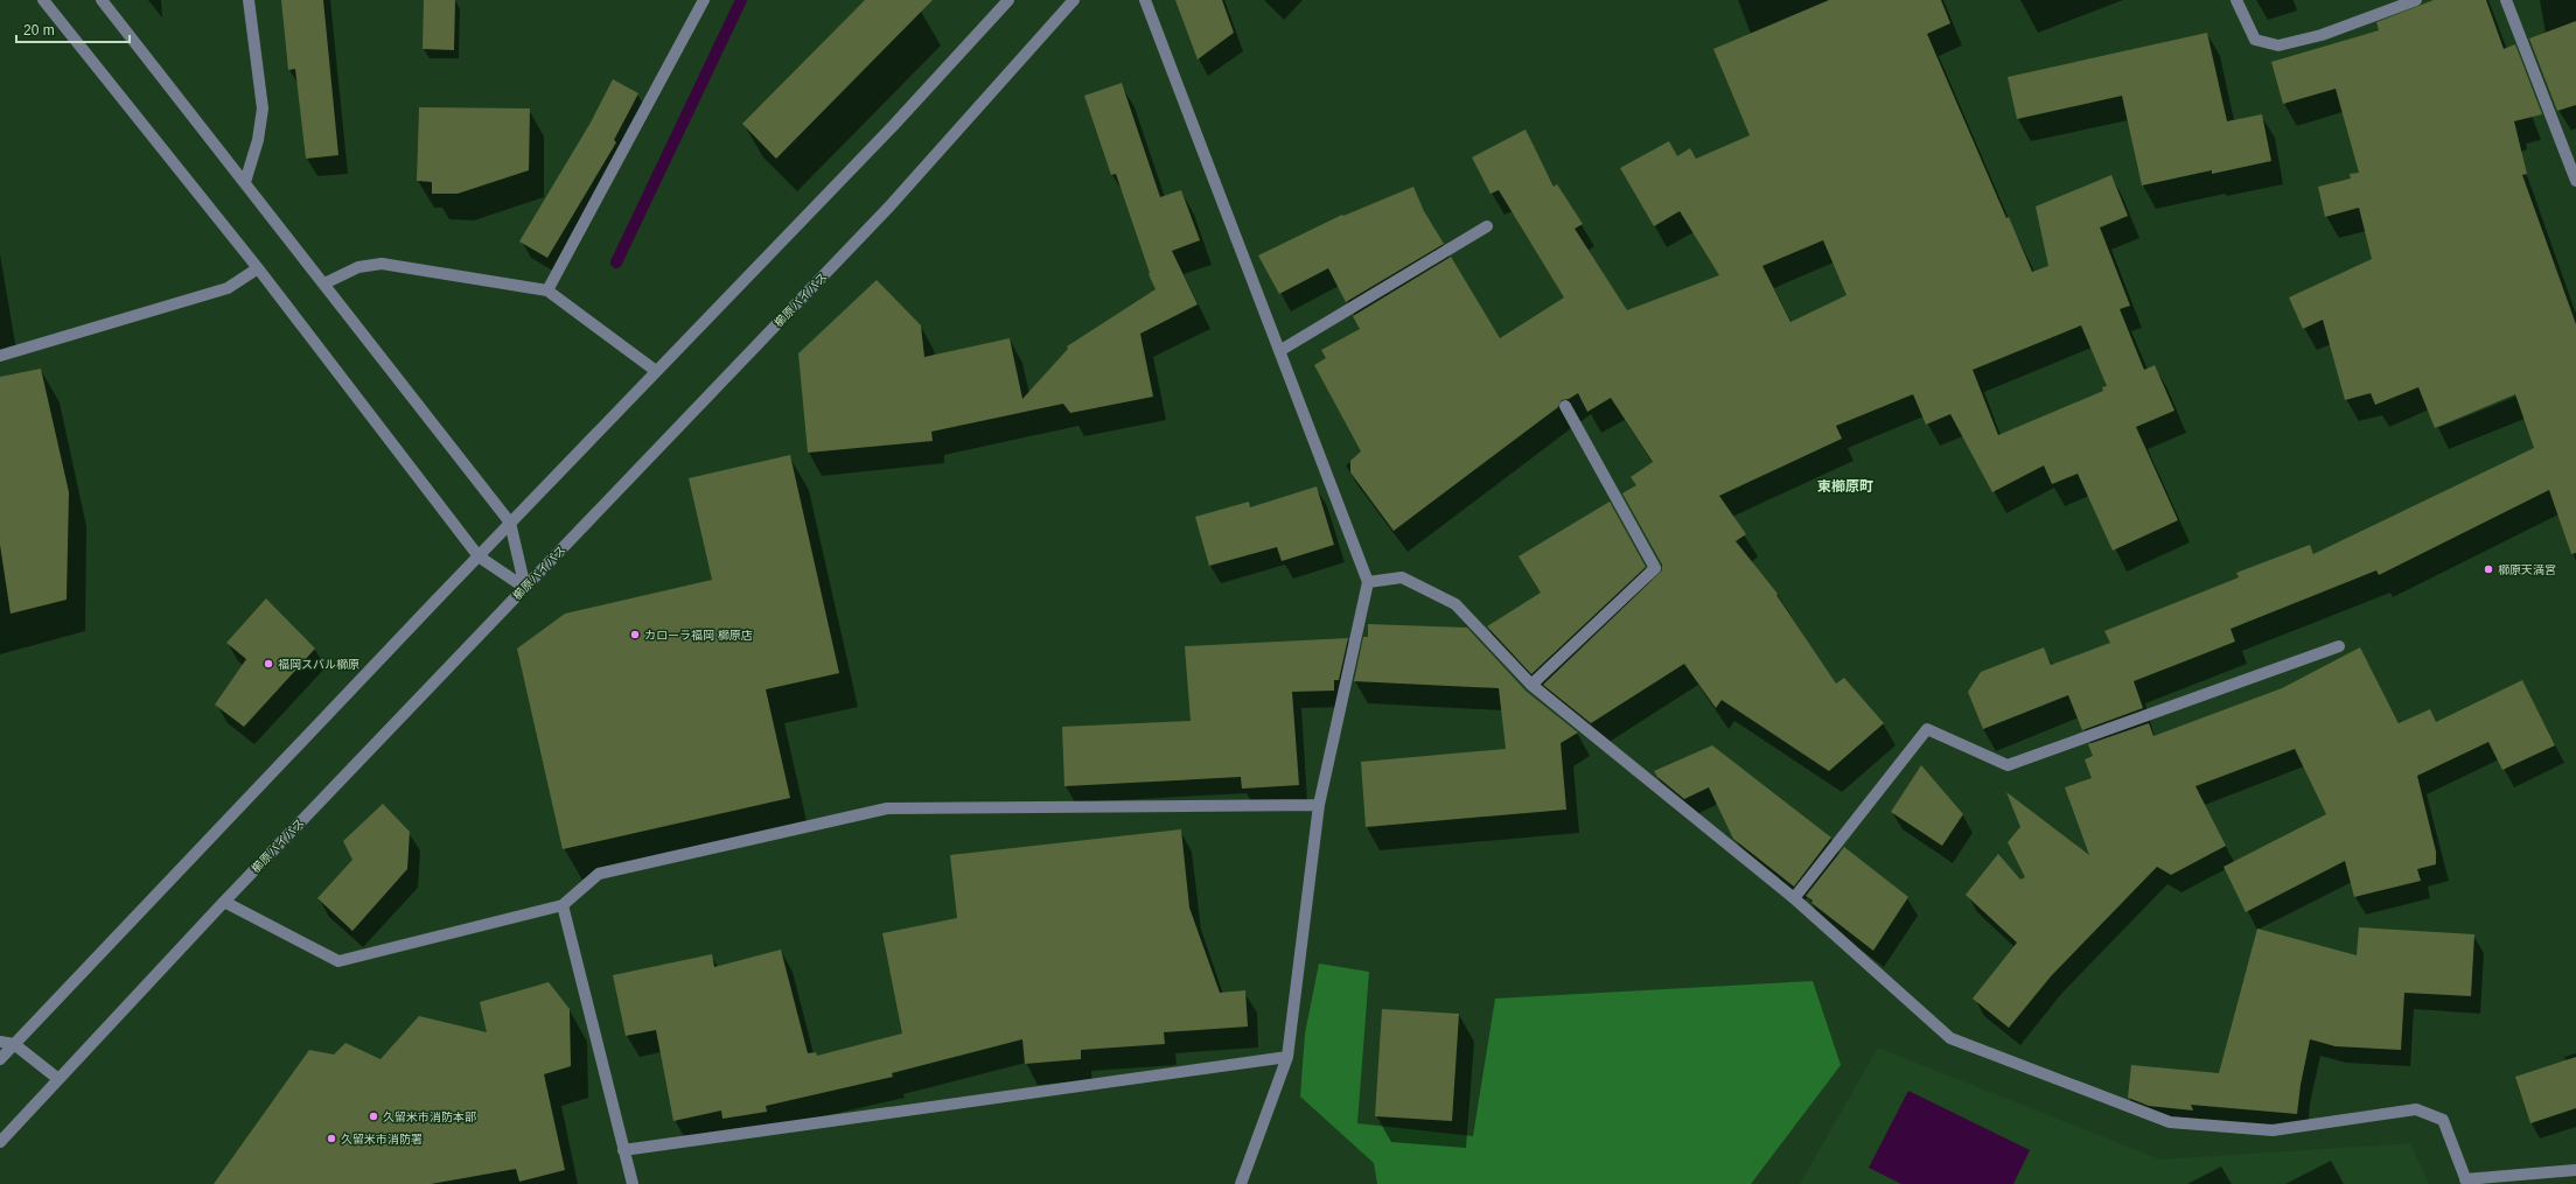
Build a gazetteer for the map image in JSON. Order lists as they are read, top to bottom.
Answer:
{
  "streets": {
    "street": ["櫛原バイパス"]
  },
  "districts": ["東櫛原町"],
  "places": [
    "櫛原天満宮",
    "カローラ福岡 櫛原店",
    "福岡スバル櫛原",
    "久留米市消防本部",
    "久留米市消防署"
  ],
  "scale_bar": "20 m"
}
